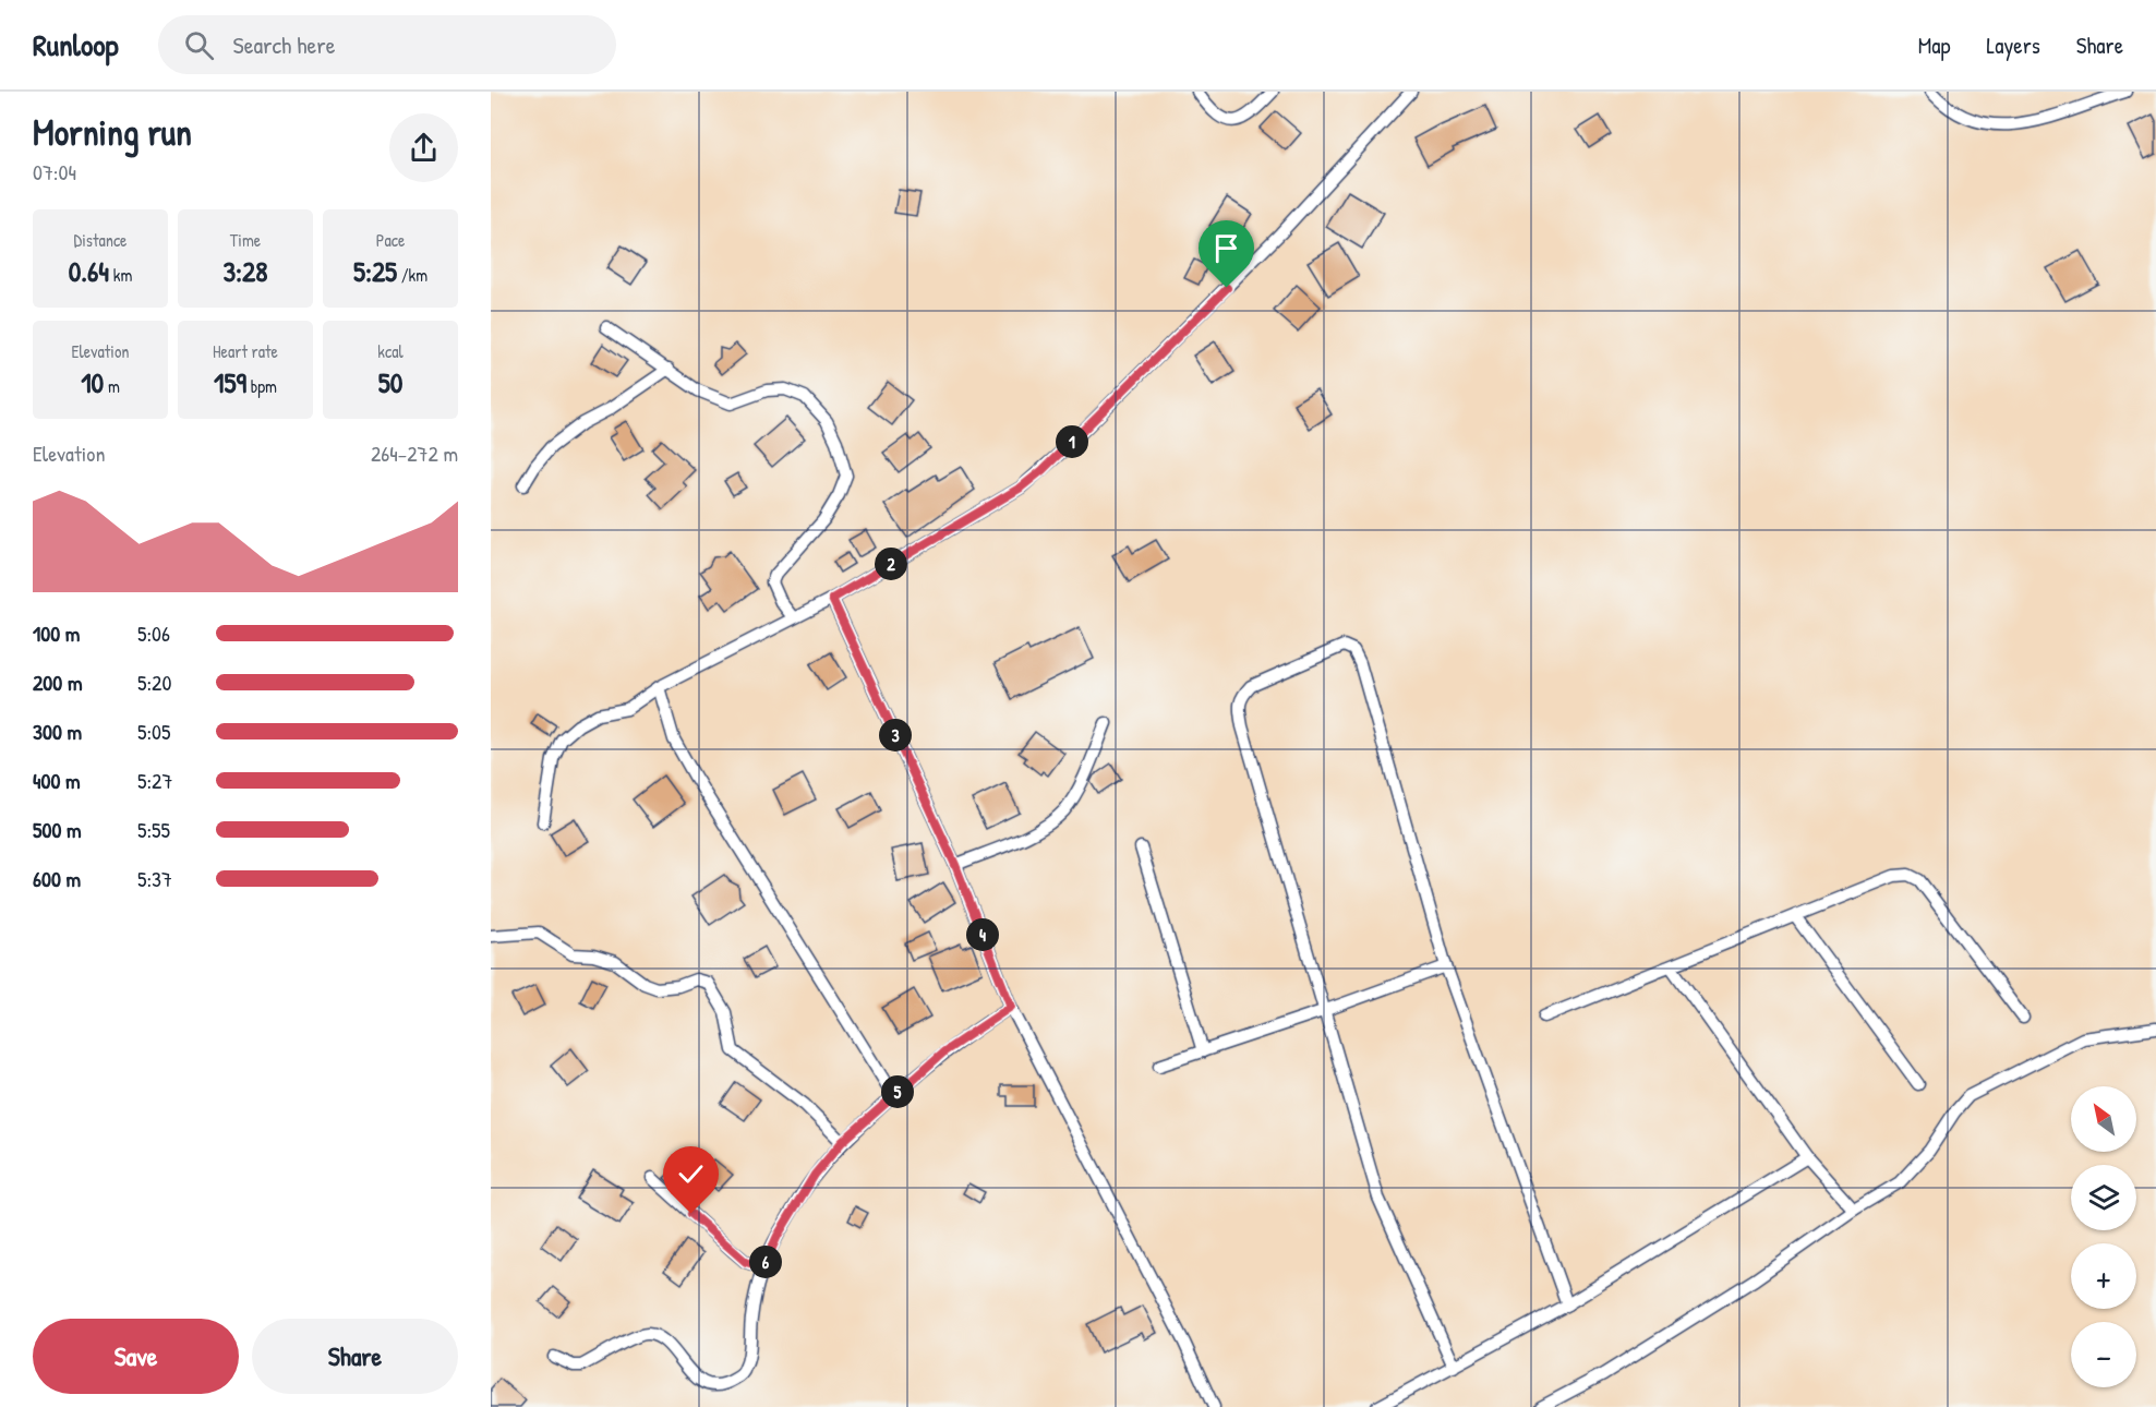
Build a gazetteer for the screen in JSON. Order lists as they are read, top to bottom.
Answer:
{
  "north": "top left",
  "page": {
    "header": "Runloop",
    "search": "Search here",
    "nav": ["Map", "Layers", "Share"],
    "heading": ["Morning run", "07:04"],
    "stats": [
      ["Distance", "0.64 km"],
      ["Time", "3:28"],
      ["Pace", "5:25 /km"],
      ["Elevation", "10 m"],
      ["Heart rate", "159 bpm"],
      ["kcal", "50"]
    ],
    "chart": ["Elevation", "264–272 m"],
    "pins": [
      "1",
      "2",
      "3",
      "4",
      "5",
      "6"
    ],
    "list": [
      {
        "name": "100 m",
        "note": "5:06"
      },
      {
        "name": "200 m",
        "note": "5:20"
      },
      {
        "name": "300 m",
        "note": "5:05"
      },
      {
        "name": "400 m",
        "note": "5:27"
      },
      {
        "name": "500 m",
        "note": "5:55"
      },
      {
        "name": "600 m",
        "note": "5:37"
      }
    ],
    "map_buttons": ["+", "−"],
    "buttons": ["Save", "Share"]
  }
}
